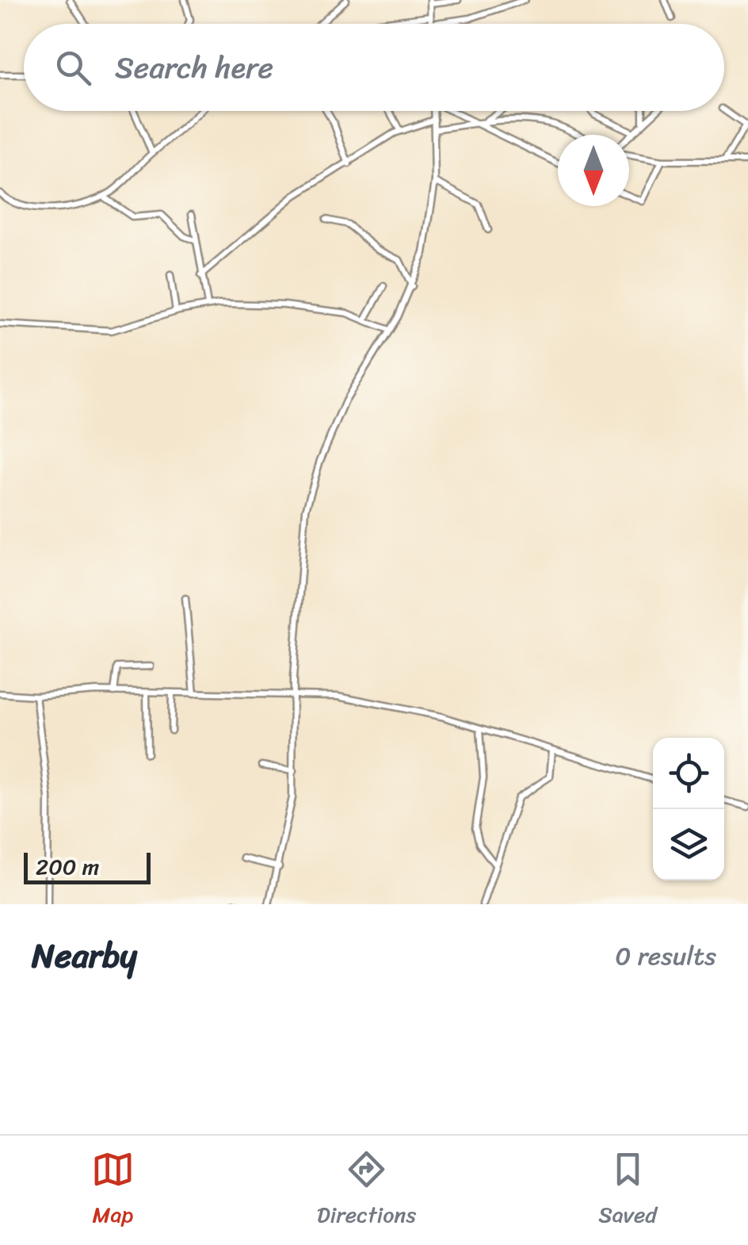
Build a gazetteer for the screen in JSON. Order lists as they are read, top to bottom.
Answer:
{
  "scale_bar": "200 m",
  "north": "bottom",
  "page": {
    "search": "Search here",
    "scale": "200 m",
    "heading": ["Nearby", "0 results"],
    "nav": ["Map", "Directions", "Saved"]
  }
}
